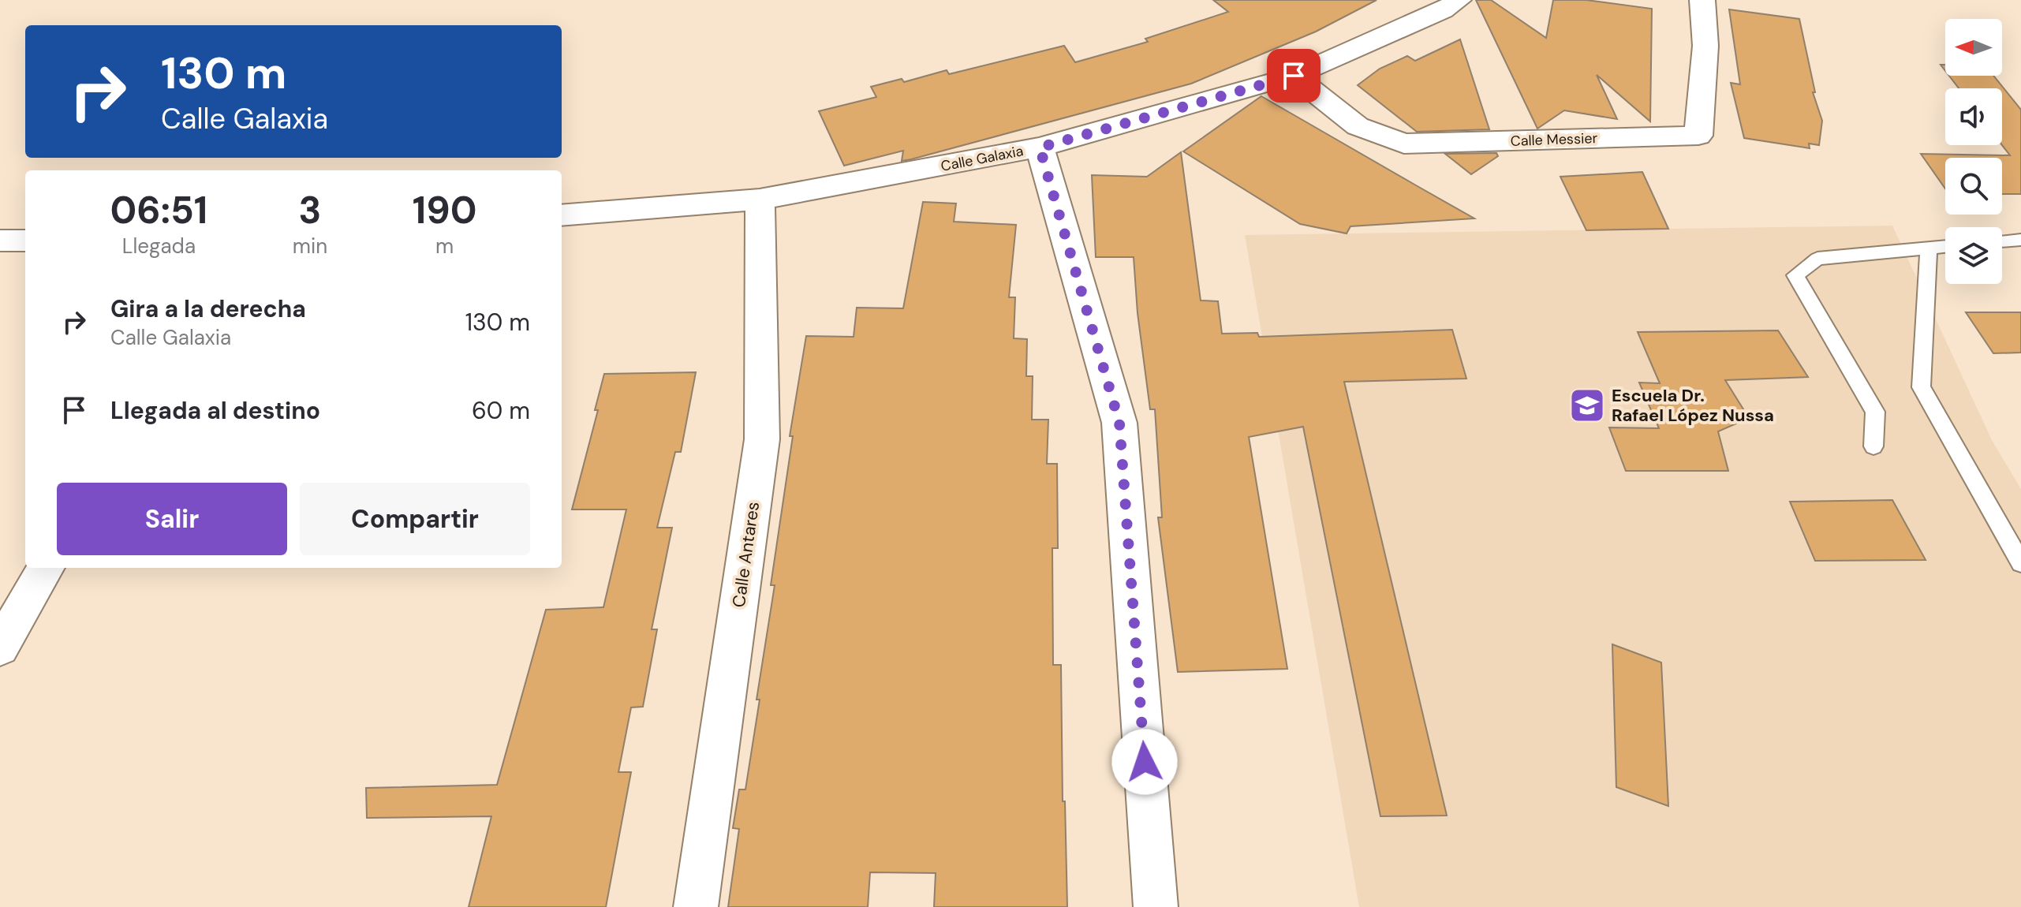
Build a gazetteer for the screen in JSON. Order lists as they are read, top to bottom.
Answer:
{
  "streets": {
    "street": ["Calle Messier", "Calle Galaxia", "Calle Antares"]
  },
  "crossings": [
    ["Calle Messier", "Calle Galaxia"],
    ["Calle Galaxia", "Calle Antares"]
  ],
  "places": {
    "school or university": ["Escuela Dr. Rafael López Nussa"]
  },
  "north": "left",
  "page": {
    "turn": ["130 m", "Calle Galaxia"],
    "eta": [
      "06:51",
      "Llegada",
      "3",
      "min",
      "190",
      "m"
    ],
    "list": [
      {
        "name": "Gira a la derecha",
        "note": "Calle Galaxia",
        "value": "130 m"
      },
      {
        "name": "Llegada al destino",
        "value": "60 m"
      }
    ],
    "buttons": ["Salir", "Compartir"]
  }
}
